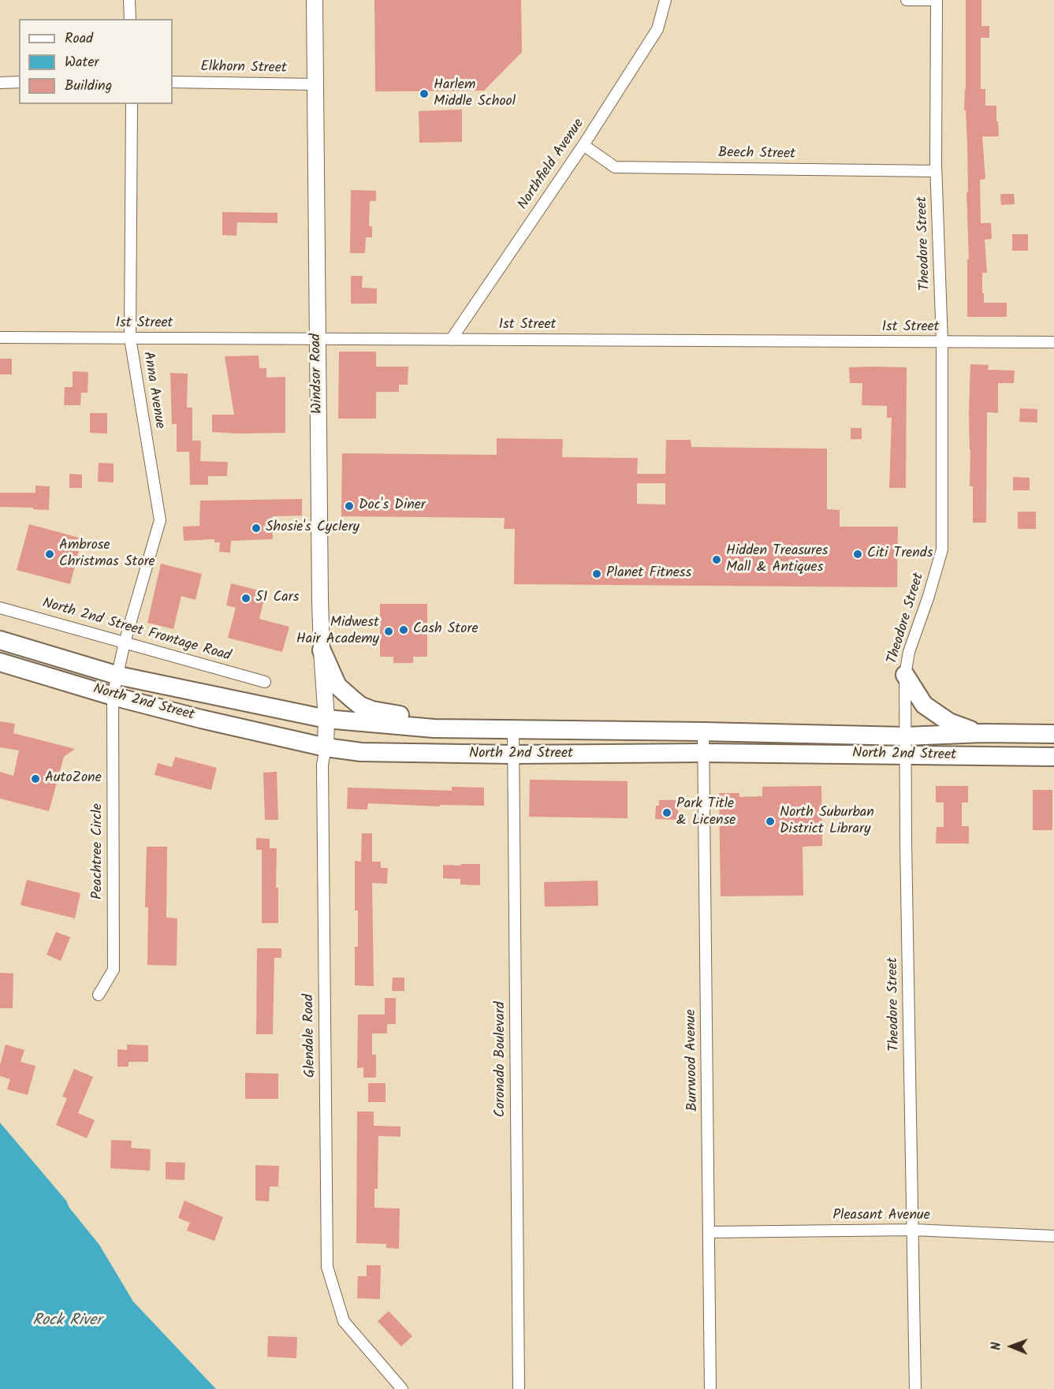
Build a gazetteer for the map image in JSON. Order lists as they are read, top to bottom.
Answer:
{
  "streets": {
    "main road": ["North 2nd Street"],
    "street": [
      "Elkhorn Street",
      "Beech Street",
      "Northfield Avenue",
      "Theodore Street",
      "1st Street",
      "Windsor Road",
      "Anna Avenue",
      "North 2nd Street Frontage Road",
      "Peachtree Circle",
      "Glendale Road",
      "Coronado Boulevard",
      "Burrwood Avenue",
      "Pleasant Avenue"
    ]
  },
  "crossings": [
    ["Elkhorn Street", "Windsor Road"],
    ["Beech Street", "Northfield Avenue"],
    ["Beech Street", "Theodore Street"],
    ["Northfield Avenue", "1st Street"],
    ["Theodore Street", "1st Street"],
    ["Theodore Street", "North 2nd Street"],
    ["Theodore Street", "Pleasant Avenue"],
    ["1st Street", "Windsor Road"],
    ["1st Street", "Anna Avenue"],
    ["Windsor Road", "North 2nd Street"],
    ["Windsor Road", "Glendale Road"],
    ["Anna Avenue", "North 2nd Street Frontage Road"],
    ["Anna Avenue", "North 2nd Street"],
    ["Anna Avenue", "Peachtree Circle"],
    ["North 2nd Street", "Peachtree Circle"],
    ["North 2nd Street", "Glendale Road"],
    ["North 2nd Street", "Coronado Boulevard"],
    ["North 2nd Street", "Burrwood Avenue"],
    ["Burrwood Avenue", "Pleasant Avenue"]
  ],
  "water": ["Rock River"],
  "places": [
    "Harlem Middle School",
    "Doc's Diner",
    "Shosie's Cyclery",
    "Ambrose Christmas Store",
    "Citi Trends",
    "Hidden Treasures Mall & Antiques",
    "Planet Fitness",
    "51 Cars",
    "Cash Store",
    "Midwest Hair Academy",
    "AutoZone",
    "Park Title & License",
    "North Suburban District Library"
  ],
  "legend": ["Road", "Water", "Building"],
  "north": "left"
}
